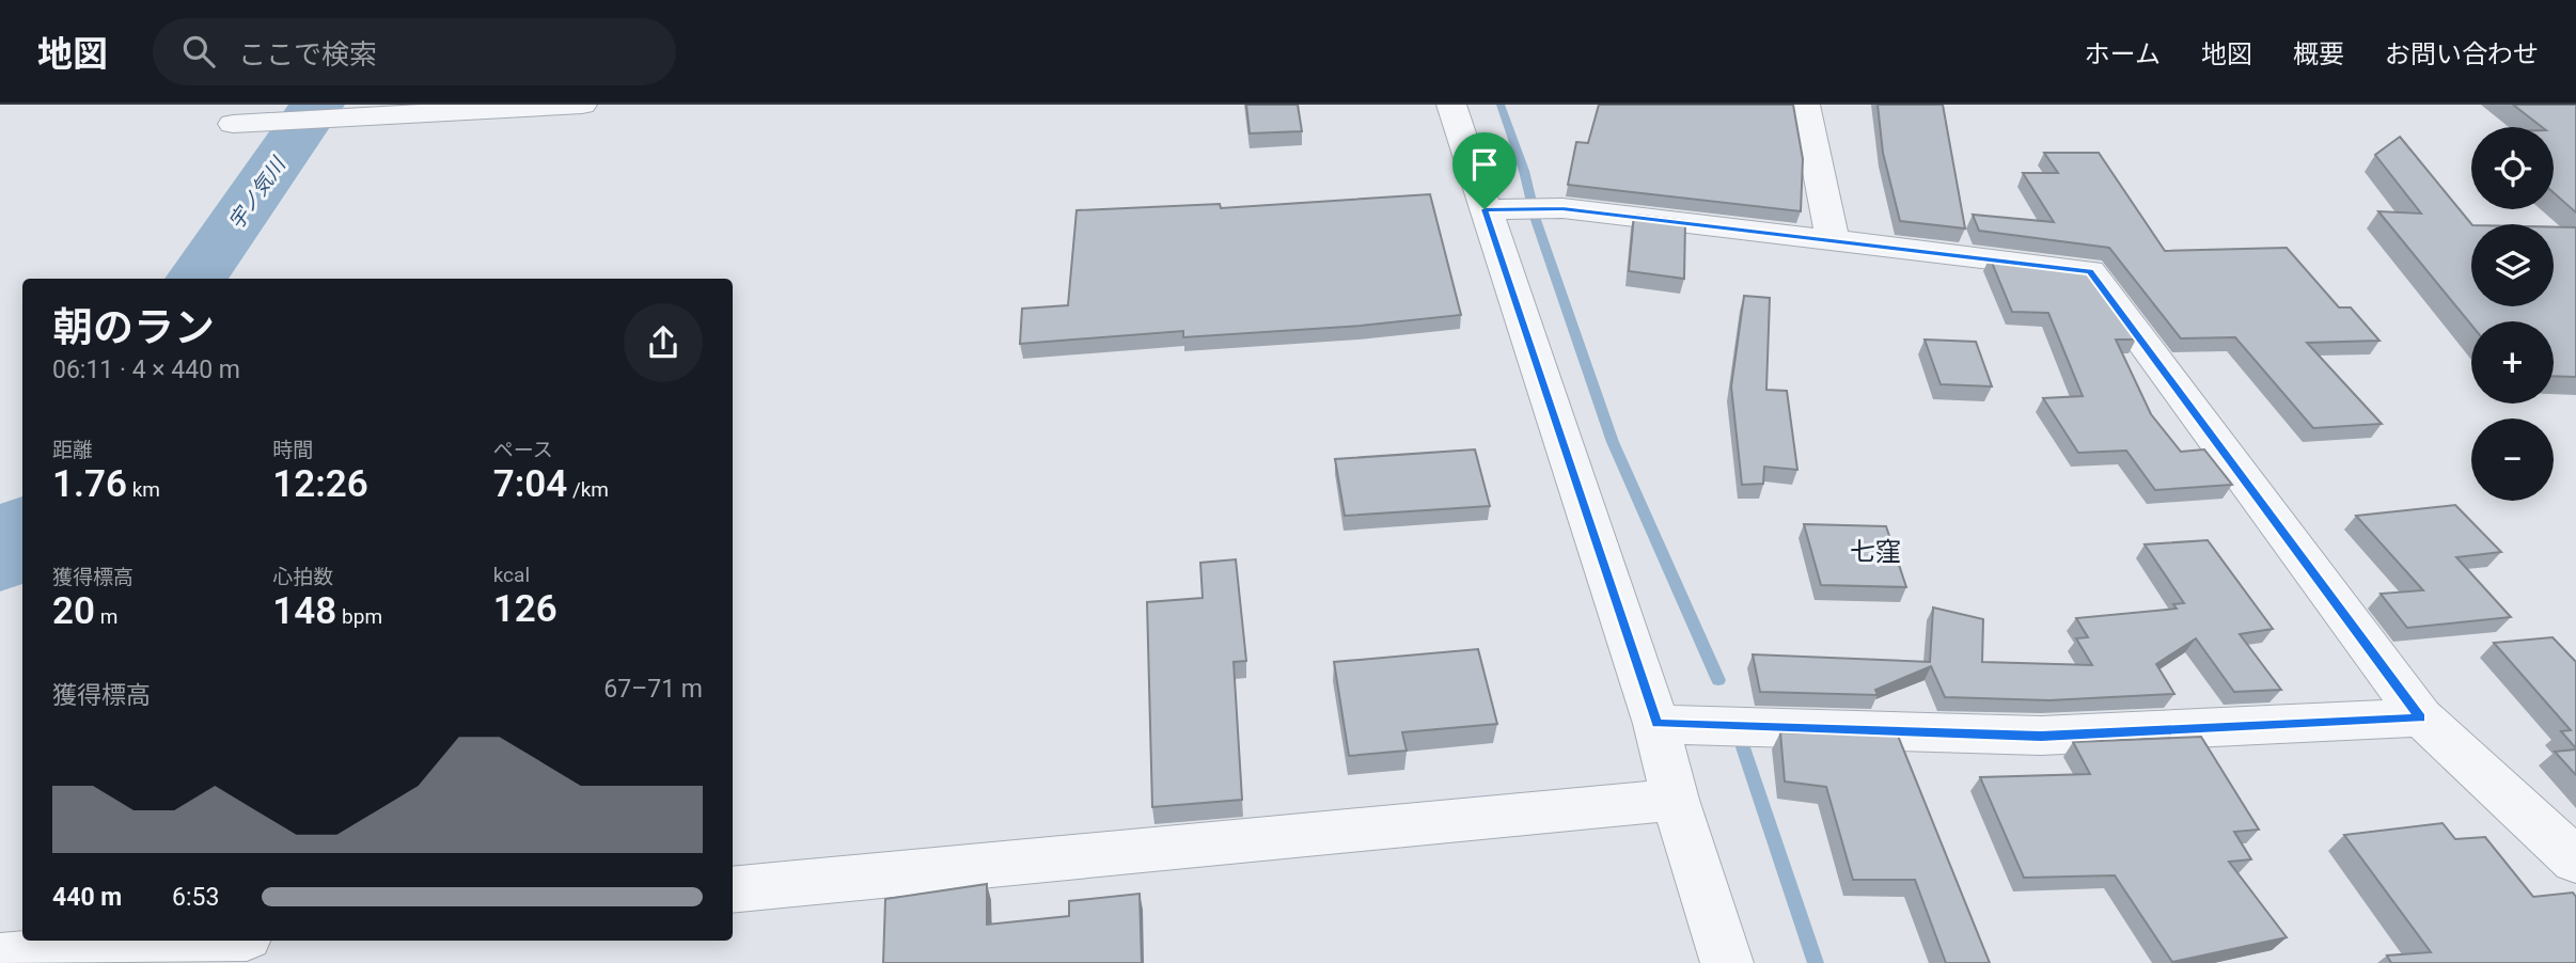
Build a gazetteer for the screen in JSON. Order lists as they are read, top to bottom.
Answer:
{
  "districts": ["七窪"],
  "water": ["宇ノ気川"],
  "page": {
    "header": "地図",
    "search": "ここで検索",
    "nav": [
      "ホーム",
      "地図",
      "概要",
      "お問い合わせ"
    ],
    "map_buttons": ["+", "−"],
    "heading": ["朝のラン", "06:11 · 4 × 440 m"],
    "stats": [
      ["距離", "1.76 km"],
      ["時間", "12:26"],
      ["ペース", "7:04 /km"],
      ["獲得標高", "20 m"],
      ["心拍数", "148 bpm"],
      ["kcal", "126"]
    ],
    "chart": ["獲得標高", "67–71 m"],
    "list": [
      {
        "name": "440 m",
        "note": "6:53"
      }
    ]
  }
}
